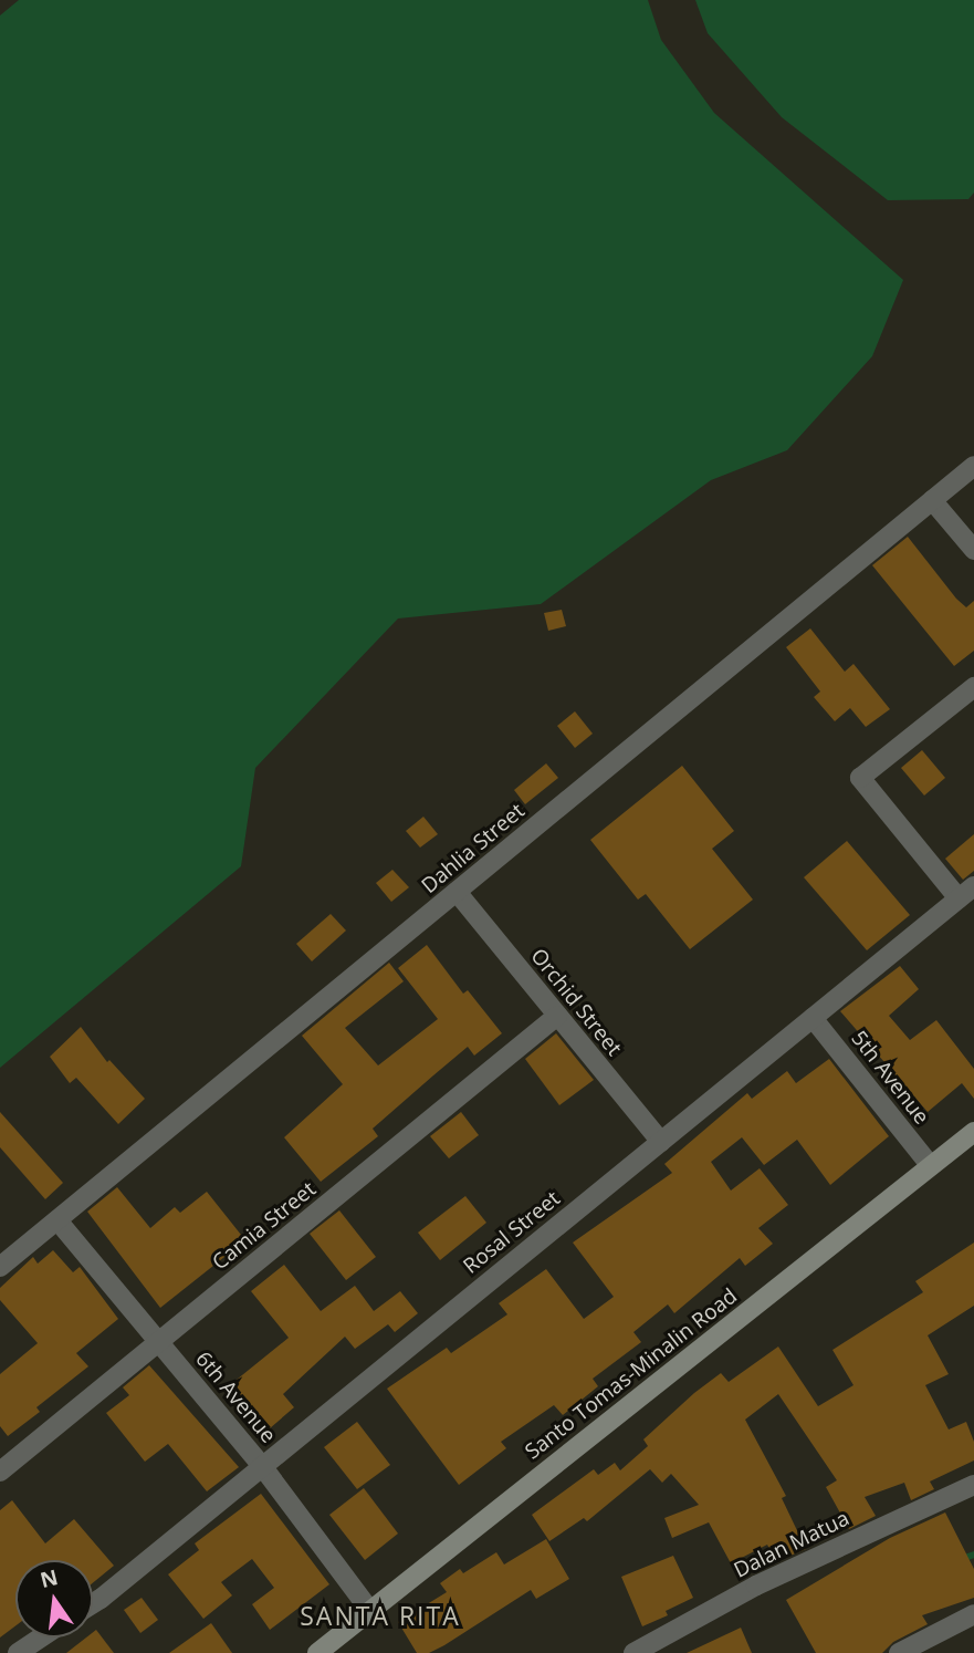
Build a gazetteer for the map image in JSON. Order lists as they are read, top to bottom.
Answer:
{
  "streets": {
    "main road": ["Santo Tomas-Minalin Road"],
    "street": [
      "Dahlia Street",
      "Orchid Street",
      "5th Avenue",
      "Camia Street",
      "Rosal Street",
      "6th Avenue",
      "Dalan Matua"
    ]
  },
  "crossings": [
    ["Dahlia Street", "Orchid Street"],
    ["Dahlia Street", "6th Avenue"],
    ["Orchid Street", "Camia Street"],
    ["Orchid Street", "Rosal Street"],
    ["5th Avenue", "Rosal Street"],
    ["5th Avenue", "Santo Tomas-Minalin Road"],
    ["Camia Street", "6th Avenue"],
    ["Rosal Street", "6th Avenue"],
    ["Santo Tomas-Minalin Road", "6th Avenue"]
  ],
  "districts": ["SANTA RITA"],
  "north": "top"
}
